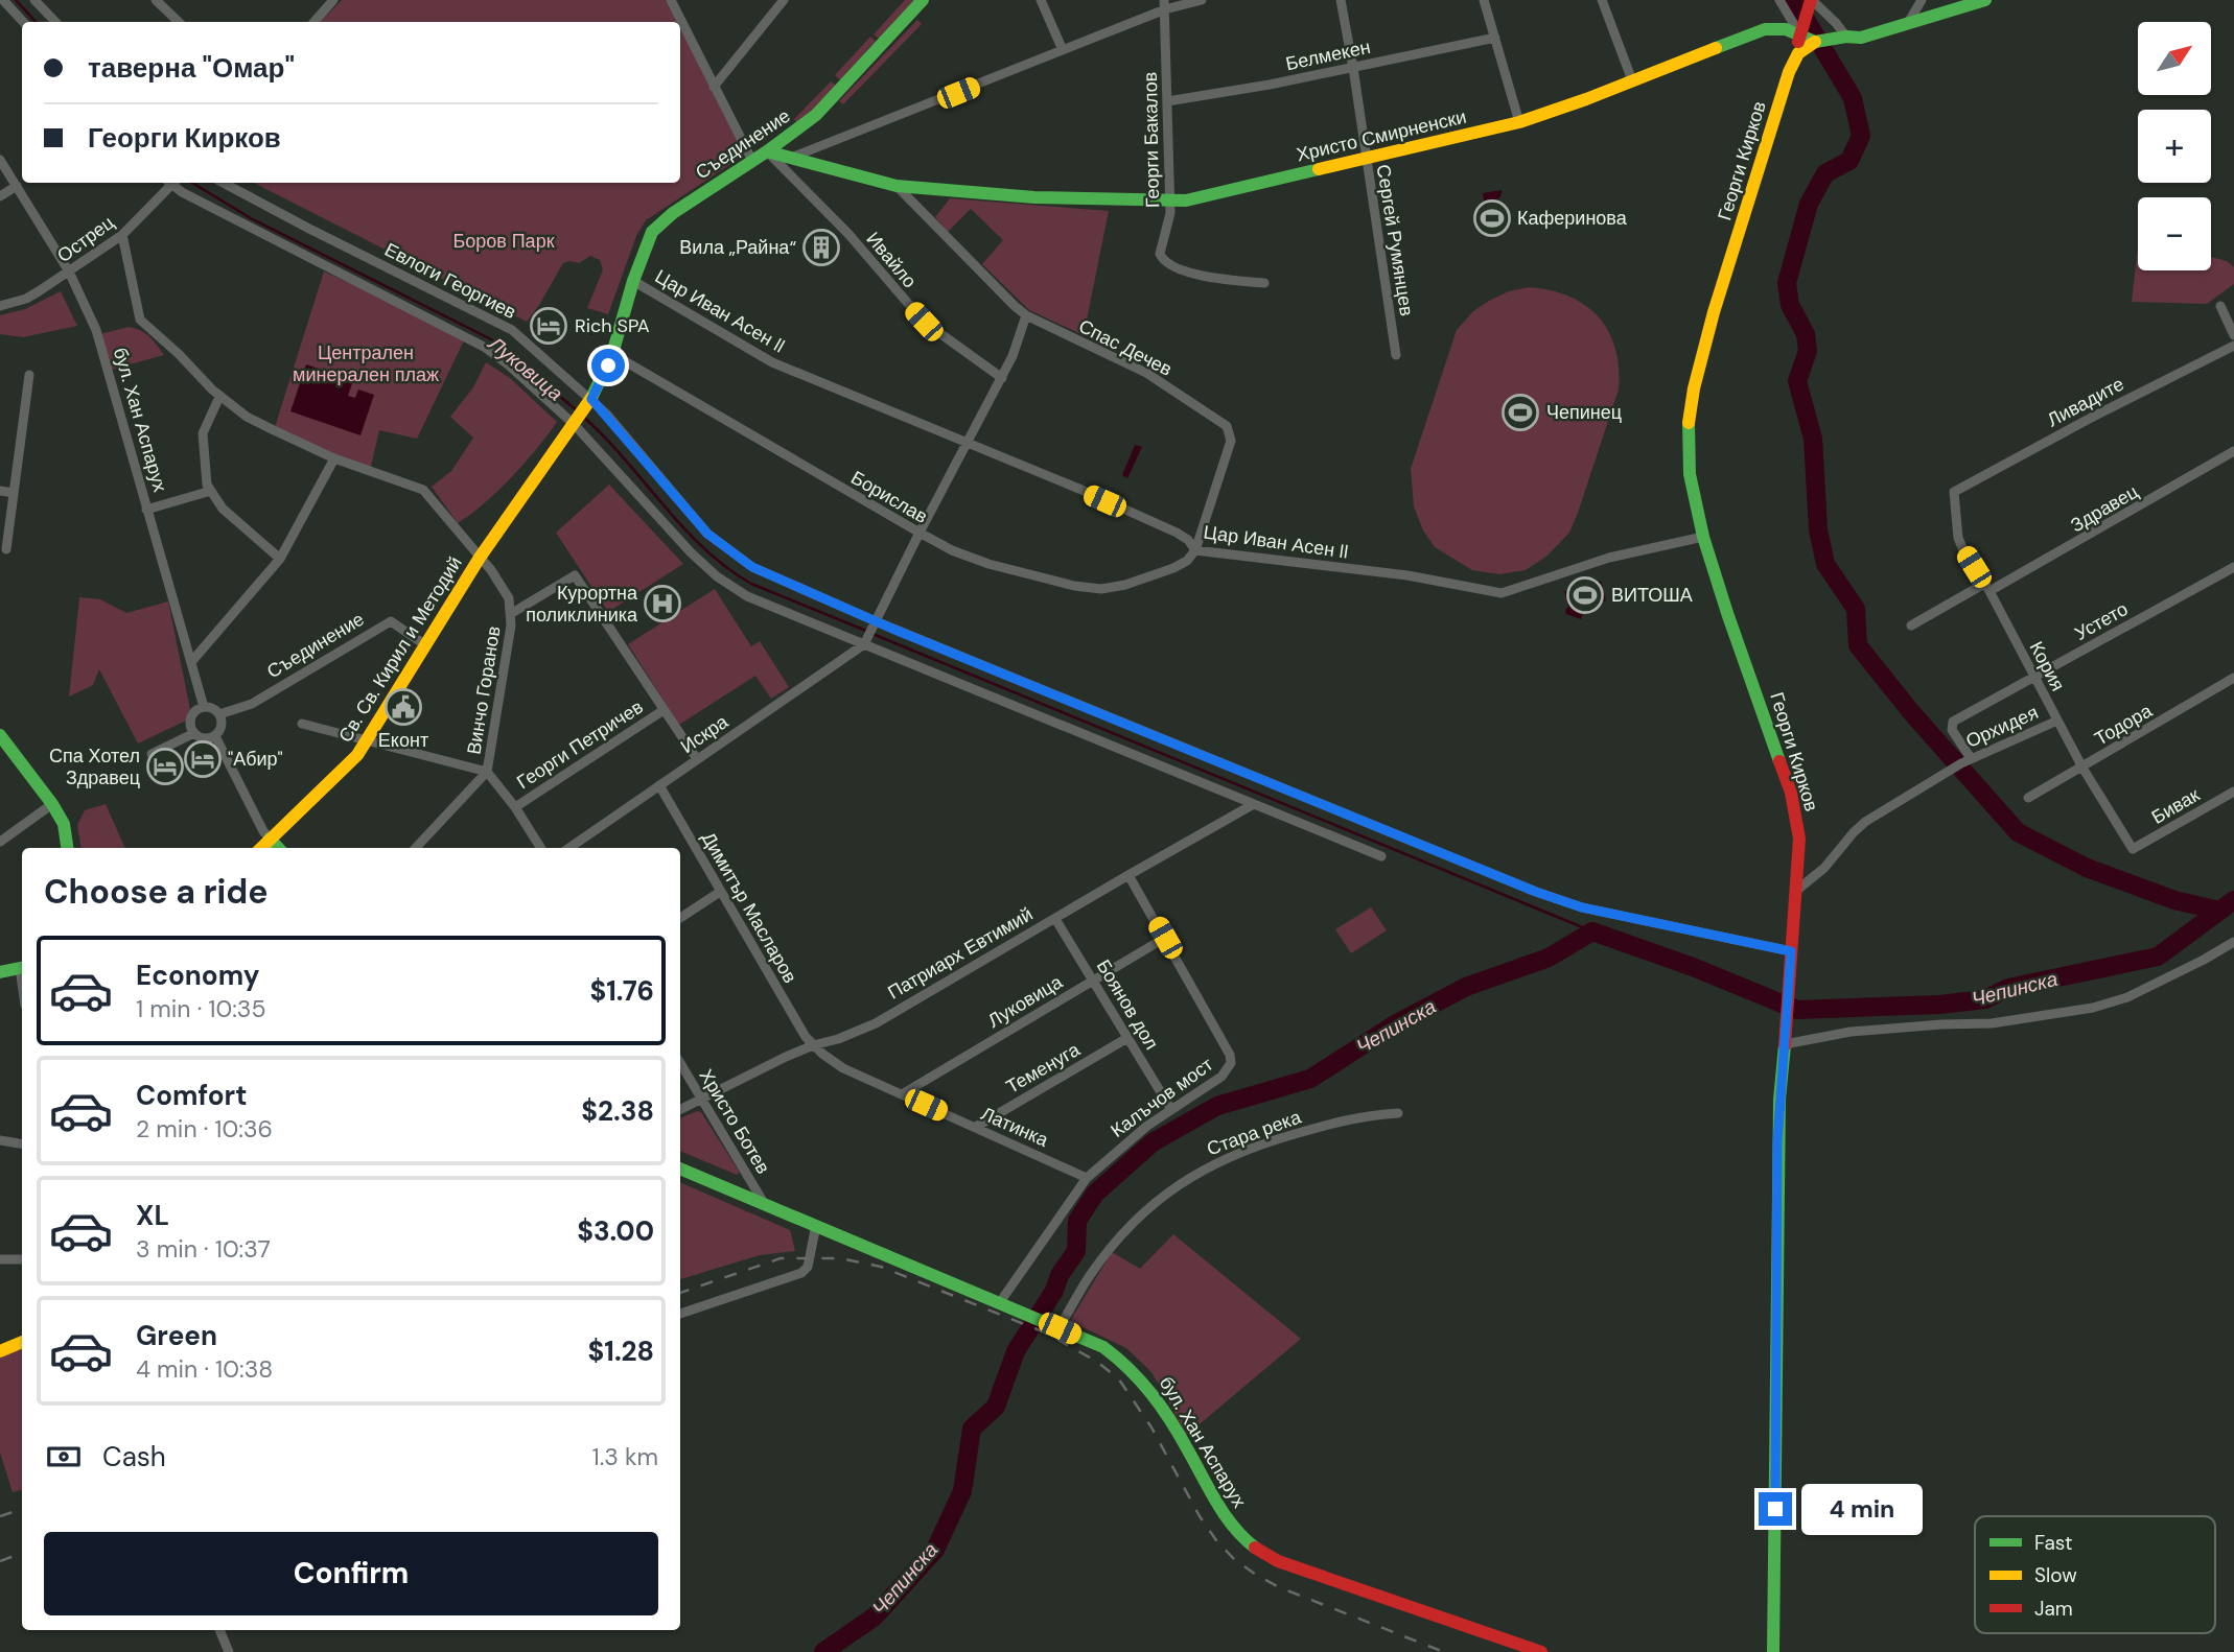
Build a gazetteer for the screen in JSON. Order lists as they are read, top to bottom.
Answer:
{
  "streets": {
    "street": [
      "Белмекен",
      "Христо Смирненски",
      "Георги Бакалов",
      "Съединение",
      "Георги Кирков",
      "Острец",
      "Сергей Румянцев",
      "Ивайло",
      "Евлоги Георгиев",
      "Цар Иван Асен II",
      "Спас Дечев",
      "Ливадите",
      "бул. Хан Аспарух",
      "Борислав",
      "Здравец",
      "Устето",
      "Св. Св. Кирил и Методий",
      "Кория",
      "Винчо Горанов",
      "Тодора",
      "Орхидея",
      "Искра",
      "Георги Петричев",
      "Бивак",
      "Димитър Масларов",
      "Патриарх Евтимий",
      "Луковица",
      "Боянов дол",
      "Теменуга",
      "Калъчов мост",
      "Христо Ботев",
      "Латинка",
      "Стара река"
    ]
  },
  "crossings": [
    ["Белмекен", "Георги Бакалов"],
    ["Белмекен", "Сергей Румянцев"],
    ["Христо Смирненски", "Георги Бакалов"],
    ["Христо Смирненски", "Съединение"],
    ["Христо Смирненски", "Георги Кирков"],
    ["Христо Смирненски", "Сергей Румянцев"],
    ["Христо Смирненски", "Ивайло"],
    ["Христо Смирненски", "Спас Дечев"],
    ["Съединение", "Ивайло"],
    ["Съединение", "Евлоги Георгиев"],
    ["Съединение", "Цар Иван Асен II"],
    ["Съединение", "бул. Хан Аспарух"],
    ["Съединение", "Борислав"],
    ["Съединение", "Св. Св. Кирил и Методий"],
    ["Съединение", "Винчо Горанов"],
    ["Георги Кирков", "Евлоги Георгиев"],
    ["Георги Кирков", "Цар Иван Асен II"],
    ["Георги Кирков", "Орхидея"],
    ["Острец", "бул. Хан Аспарух"],
    ["Острец", "Винчо Горанов"],
    ["Цар Иван Асен II", "Спас Дечев"],
    ["Цар Иван Асен II", "Борислав"],
    ["Спас Дечев", "Борислав"],
    ["Ливадите", "Кория"],
    ["бул. Хан Аспарух", "Калъчов мост"],
    ["бул. Хан Аспарух", "Христо Ботев"],
    ["бул. Хан Аспарух", "Стара река"],
    ["Здравец", "Кория"],
    ["Устето", "Кория"],
    ["Устето", "Орхидея"],
    ["Св. Св. Кирил и Методий", "Винчо Горанов"],
    ["Кория", "Тодора"],
    ["Кория", "Орхидея"],
    ["Кория", "Бивак"],
    ["Искра", "Димитър Масларов"],
    ["Димитър Масларов", "Патриарх Евтимий"],
    ["Димитър Масларов", "Латинка"],
    ["Патриарх Евтимий", "Боянов дол"],
    ["Патриарх Евтимий", "Христо Ботев"],
    ["Патриарх Евтимий", "Латинка"],
    ["Луковица", "Боянов дол"],
    ["Луковица", "Калъчов мост"],
    ["Луковица", "Латинка"],
    ["Боянов дол", "Теменуга"],
    ["Боянов дол", "Калъчов мост"],
    ["Теменуга", "Латинка"],
    ["Калъчов мост", "Латинка"]
  ],
  "water": ["Луковица", "Чепинска"],
  "parks": ["Боров Парк", "Централен минерален плаж"],
  "places": {
    "sports": ["Каферинова", "Чепинец", "ВИТОША"],
    "building": ["Вила „Райна“"],
    "hotel": ["Rich SPA", "\"Абир\"", "Спа Хотел Здравец"],
    "hospital": ["Курортна поликлиника"],
    "public building": ["Еконт"]
  },
  "legend": ["Fast", "Slow", "Jam"],
  "north": "top right",
  "page": {
    "map_buttons": ["+", "−"],
    "banner": ["таверна \"Омар\"", "Георги Кирков"],
    "heading": "Choose a ride",
    "list": [
      {
        "name": "Economy",
        "note": "1 min · 10:35",
        "value": "$1.76"
      },
      {
        "name": "Comfort",
        "note": "2 min · 10:36",
        "value": "$2.38"
      },
      {
        "name": "XL",
        "note": "3 min · 10:37",
        "value": "$3.00"
      },
      {
        "name": "Green",
        "note": "4 min · 10:38",
        "value": "$1.28"
      }
    ],
    "pay": ["Cash", "1.3 km"],
    "bubble": "4 min",
    "buttons": "Confirm"
  }
}
